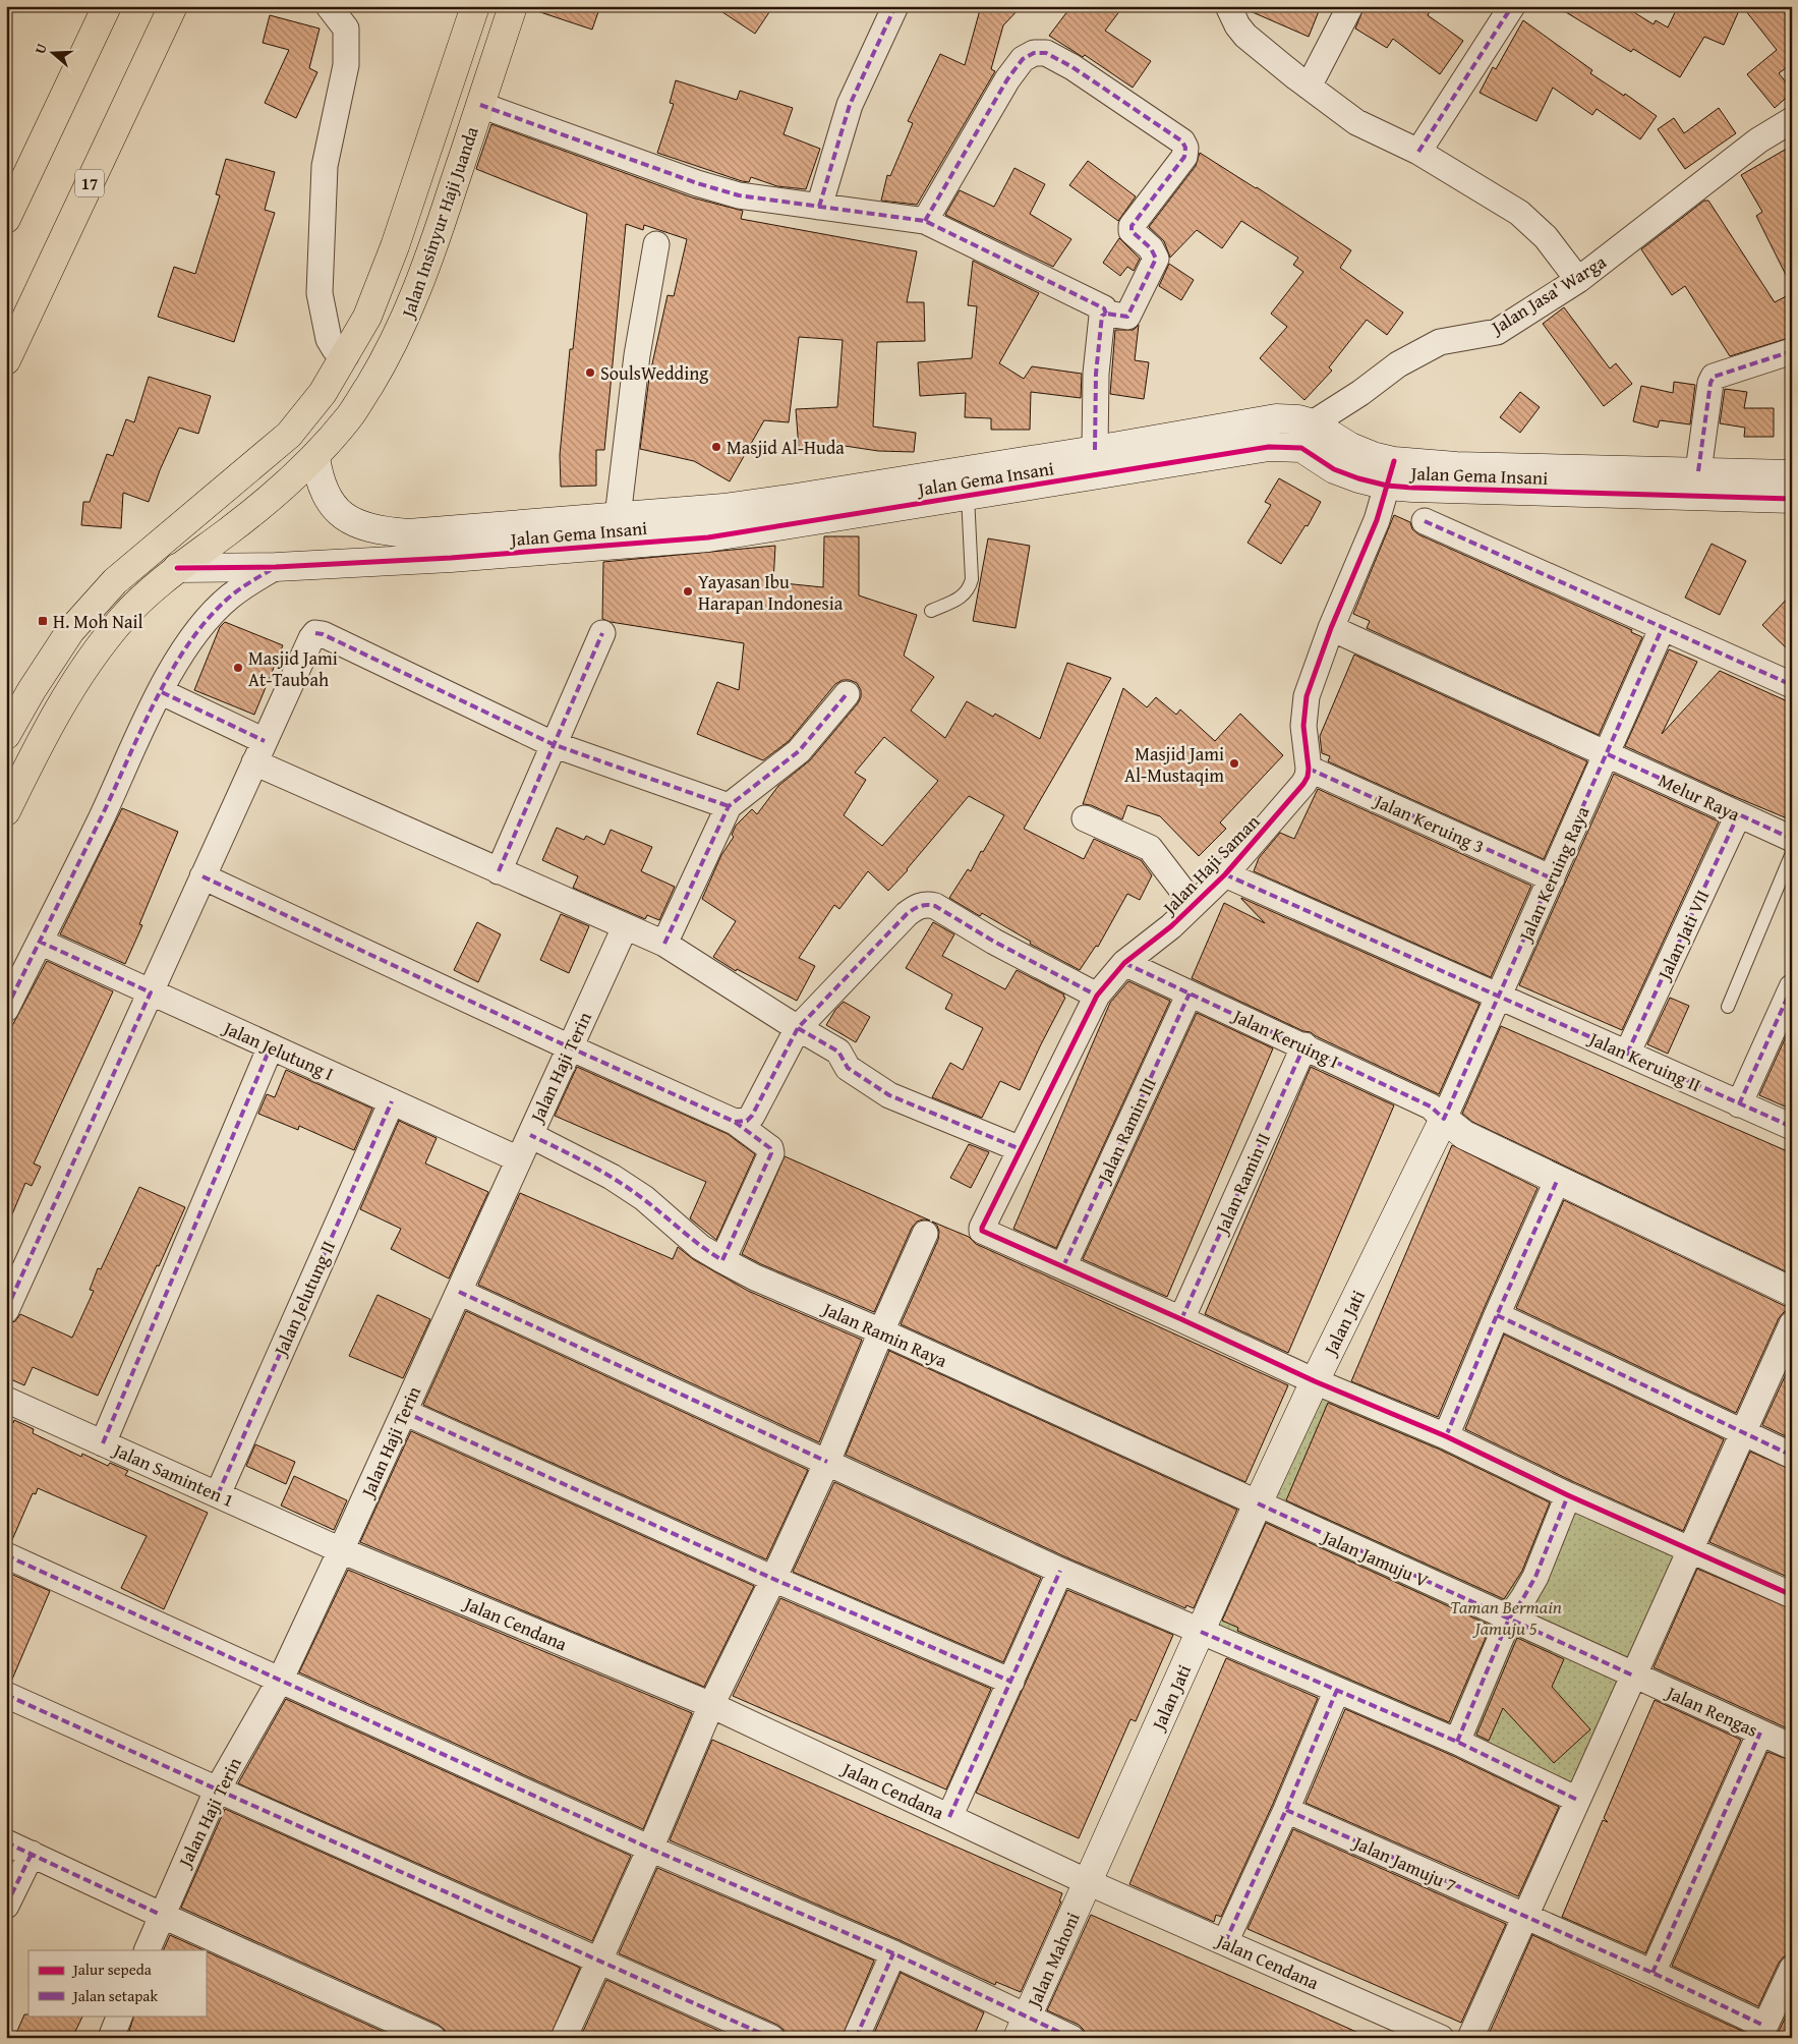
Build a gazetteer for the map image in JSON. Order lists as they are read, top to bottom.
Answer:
{
  "streets": {
    "highway": ["17", "Jalan Insinyur Haji Juanda"],
    "street": [
      "Jalan Jasa' Warga",
      "Jalan Gema Insani",
      "Melur Raya",
      "Jalan Keruing 3",
      "Jalan Haji Saman",
      "Jalan Keruing Raya",
      "Jalan Jati VII",
      "Jalan Keruing I",
      "Jalan Jelutung I",
      "Jalan Keruing II",
      "Jalan Haji Terin",
      "Jalan Ramin III",
      "Jalan Ramin II",
      "Jalan Jelutung II",
      "Jalan Jati",
      "Jalan Ramin Raya",
      "Jalan Saminten 1",
      "Jalan Jamuju V",
      "Jalan Cendana",
      "Jalan Rengas",
      "Jalan Jamuju 7",
      "Jalan Mahoni"
    ]
  },
  "crossings": [
    ["Jalan Insinyur Haji Juanda", "Jalan Gema Insani"],
    ["Jalan Jasa' Warga", "Jalan Gema Insani"],
    ["Melur Raya", "Jalan Keruing Raya"],
    ["Melur Raya", "Jalan Jati VII"],
    ["Jalan Keruing 3", "Jalan Haji Saman"],
    ["Jalan Keruing 3", "Jalan Keruing Raya"],
    ["Jalan Haji Saman", "Jalan Keruing I"],
    ["Jalan Haji Saman", "Jalan Keruing II"],
    ["Jalan Haji Saman", "Jalan Ramin III"],
    ["Jalan Keruing Raya", "Jalan Keruing I"],
    ["Jalan Keruing Raya", "Jalan Keruing II"],
    ["Jalan Keruing Raya", "Jalan Jati"],
    ["Jalan Jati VII", "Jalan Keruing II"],
    ["Jalan Keruing I", "Jalan Ramin III"],
    ["Jalan Keruing I", "Jalan Ramin II"],
    ["Jalan Keruing I", "Jalan Jati"],
    ["Jalan Jelutung I", "Jalan Haji Terin"],
    ["Jalan Jelutung I", "Jalan Jelutung II"],
    ["Jalan Haji Terin", "Jalan Ramin Raya"],
    ["Jalan Haji Terin", "Jalan Saminten 1"],
    ["Jalan Haji Terin", "Jalan Cendana"],
    ["Jalan Jelutung II", "Jalan Saminten 1"],
    ["Jalan Jati", "Jalan Ramin Raya"],
    ["Jalan Jati", "Jalan Jamuju V"],
    ["Jalan Jati", "Jalan Cendana"],
    ["Jalan Jati", "Jalan Mahoni"],
    ["Jalan Ramin Raya", "Jalan Jamuju V"],
    ["Jalan Saminten 1", "Jalan Cendana"],
    ["Jalan Jamuju V", "Jalan Rengas"],
    ["Jalan Cendana", "Jalan Mahoni"]
  ],
  "parks": ["Taman Bermain Jamuju 5"],
  "places": {
    "other": [
      "SoulsWedding",
      "Masjid Al-Huda",
      "Yayasan Ibu Harapan Indonesia",
      "Masjid Jami At-Taubah",
      "Masjid Jami Al-Mustaqim"
    ],
    "transit": ["H. Moh Nail"]
  },
  "legend": ["Jalur sepeda", "Jalan setapak"],
  "north": "left"
}
